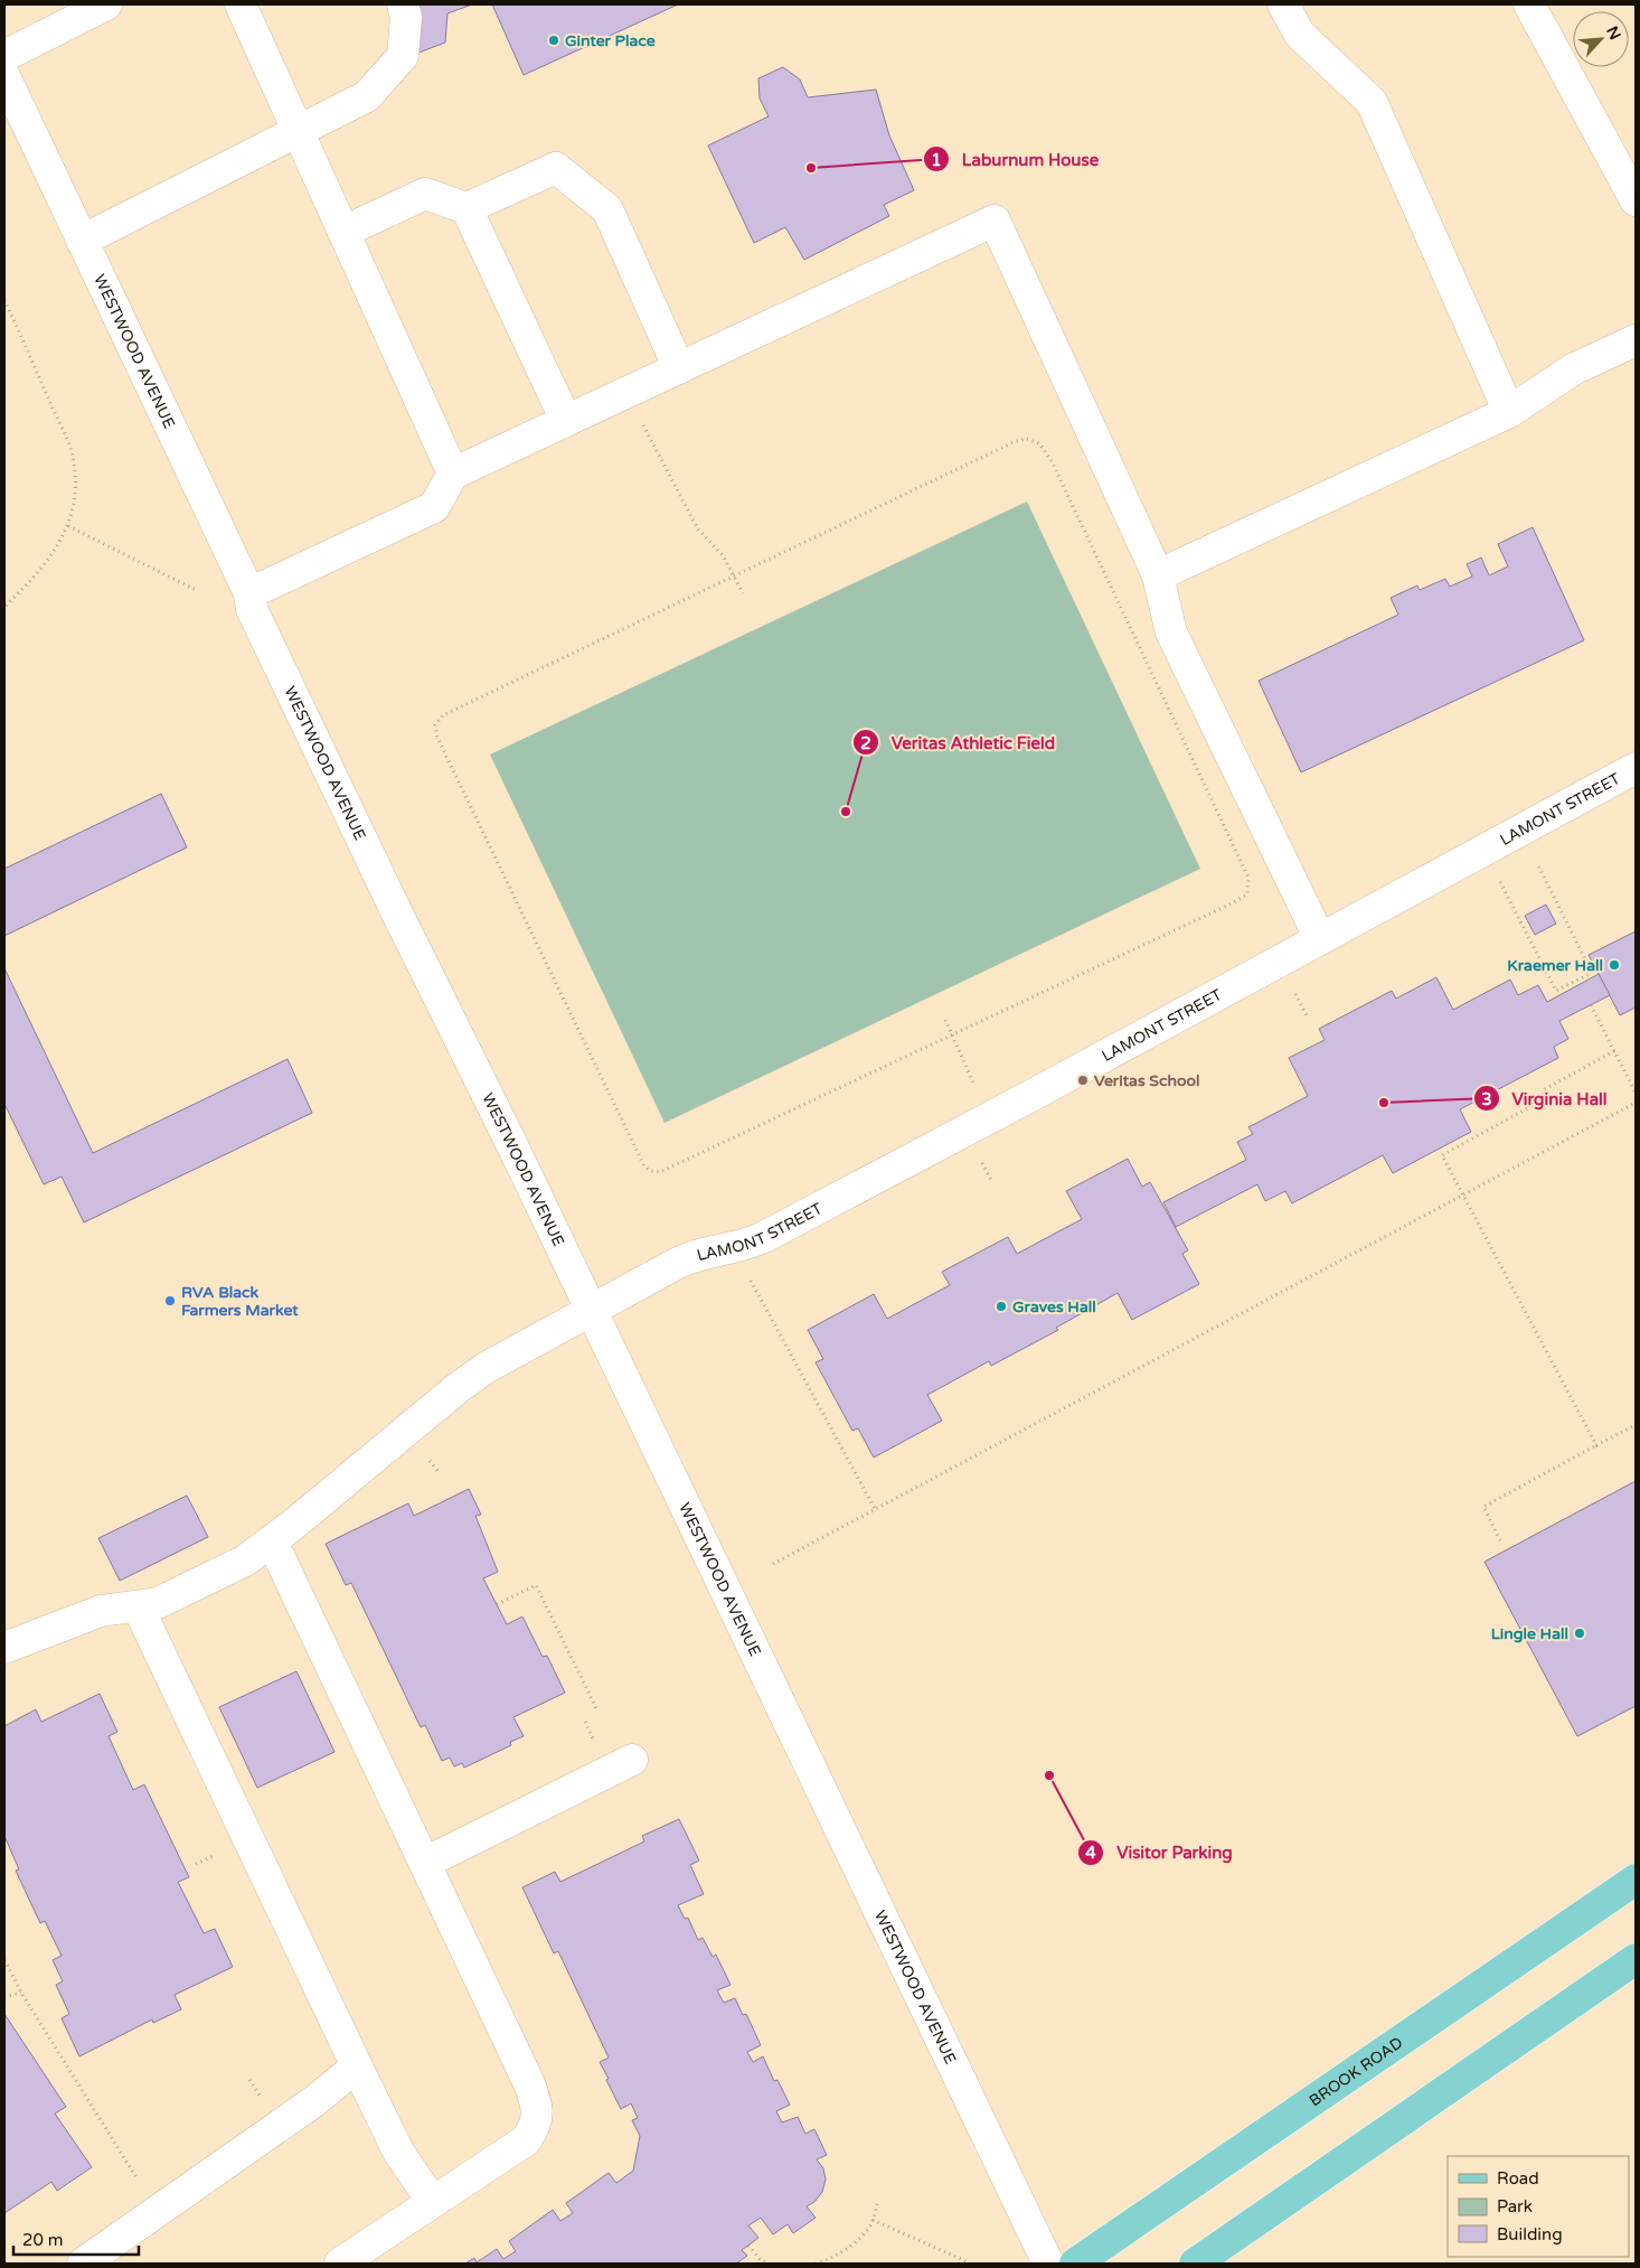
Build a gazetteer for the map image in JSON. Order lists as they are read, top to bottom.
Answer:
{
  "streets": {
    "main road": ["BROOK ROAD"],
    "street": ["WESTWOOD AVENUE", "LAMONT STREET"]
  },
  "crossings": [
    ["WESTWOOD AVENUE", "LAMONT STREET"]
  ],
  "places": [
    "Ginter Place",
    "Laburnum House",
    "Veritas Athletic Field",
    "Kraemer Hall",
    "Veritas School",
    "Virginia Hall",
    "RVA Black Farmers Market",
    "Graves Hall",
    "Lingle Hall",
    "Visitor Parking"
  ],
  "legend": ["Road", "Park", "Building"],
  "scale_bar": "20 m",
  "north": "top right"
}
